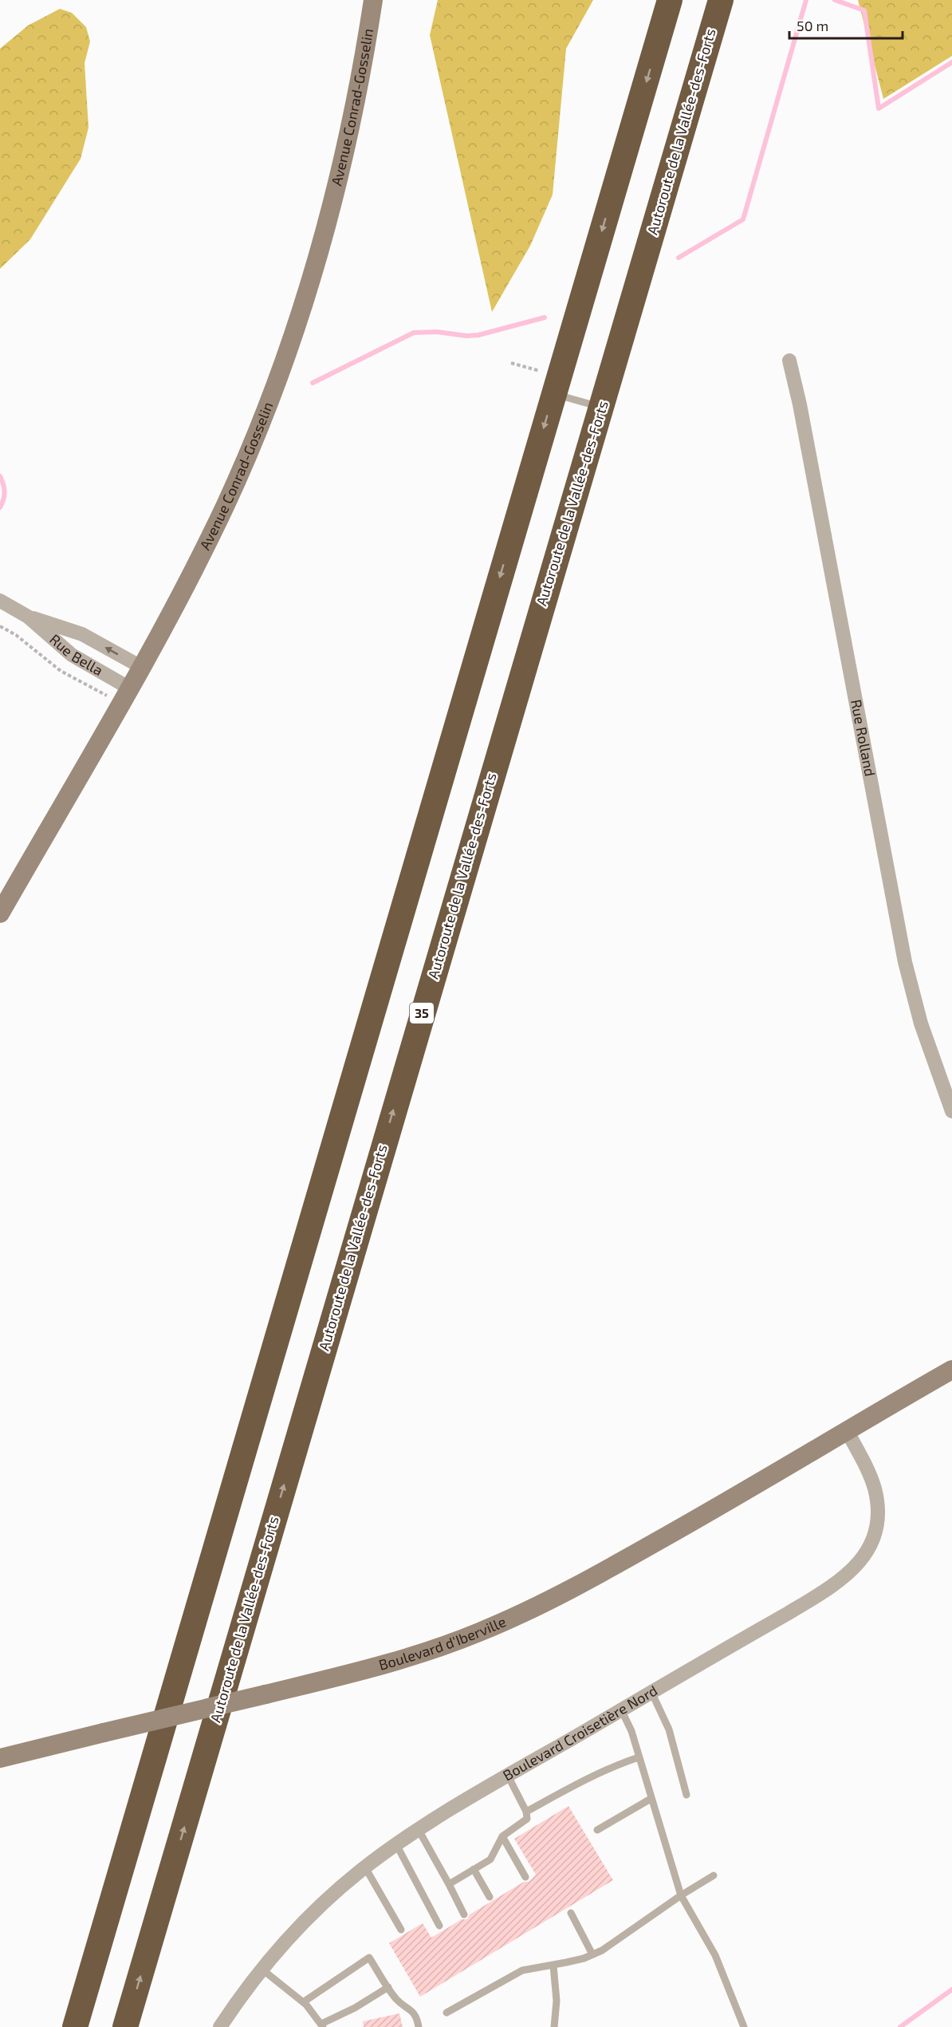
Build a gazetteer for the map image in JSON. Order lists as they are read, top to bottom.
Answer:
{
  "streets": {
    "highway": ["Autoroute de la Vallée-des-Forts", "35"],
    "street": [
      "Avenue Conrad-Gosselin",
      "Rue Bella",
      "Rue Rolland",
      "Boulevard d'Iberville",
      "Boulevard Croisetière Nord"
    ]
  },
  "crossings": [
    ["Avenue Conrad-Gosselin", "Rue Bella"],
    ["Boulevard d'Iberville", "Boulevard Croisetière Nord"]
  ],
  "scale_bar": "50 m"
}
